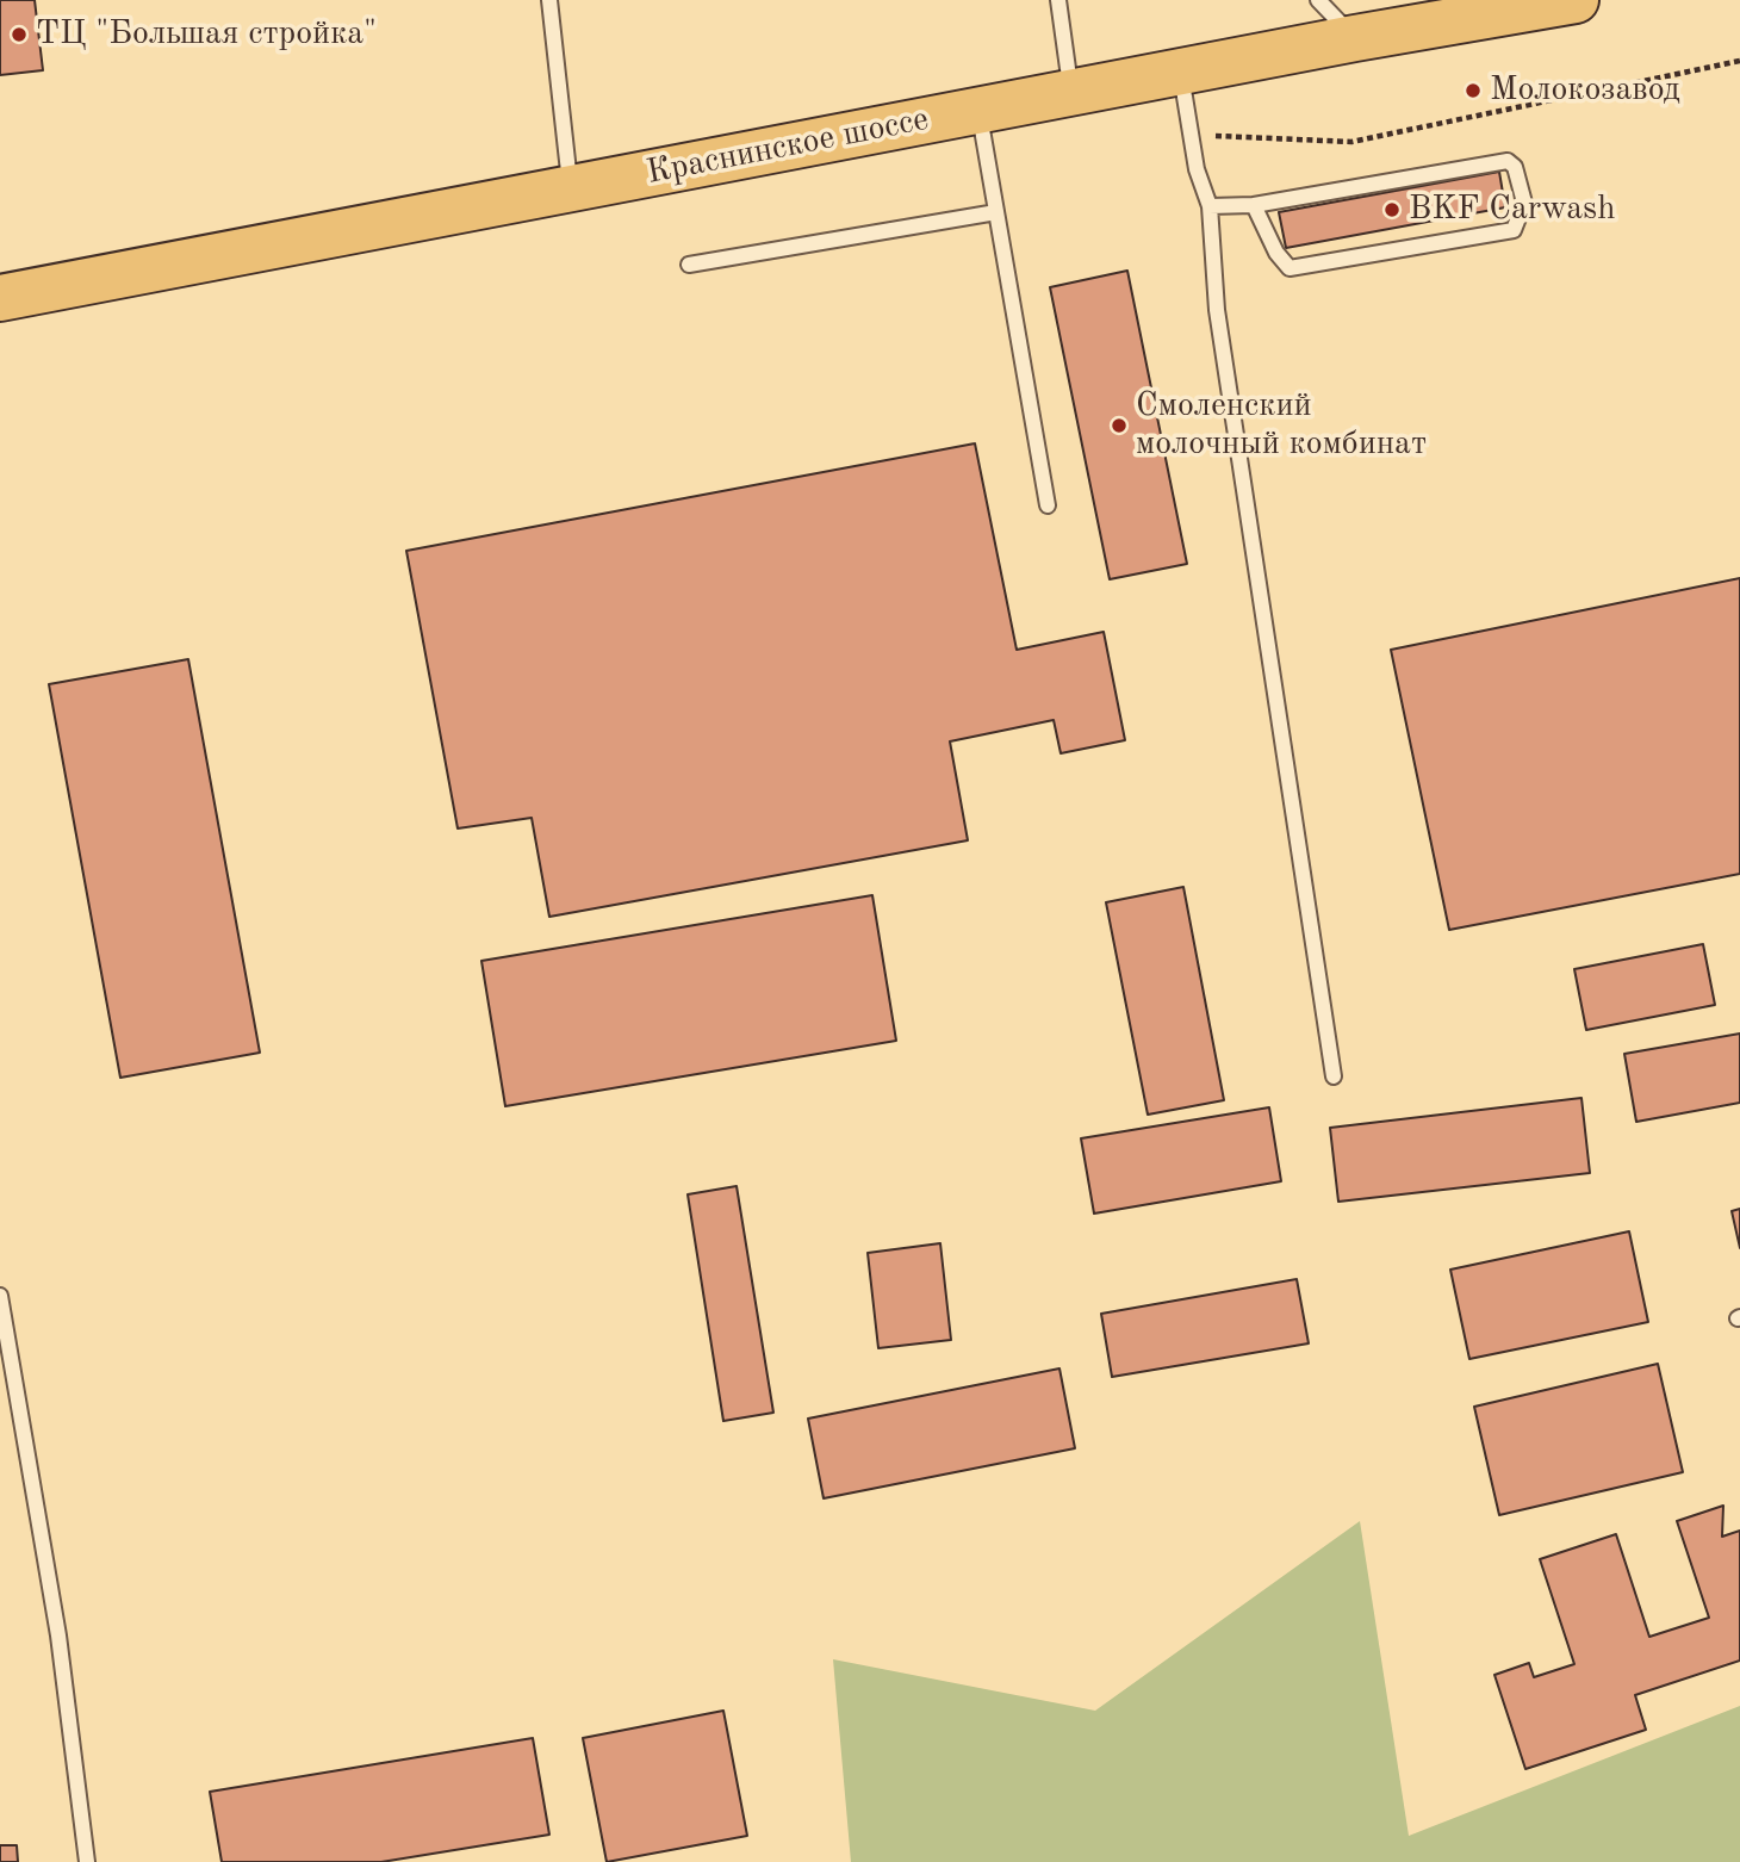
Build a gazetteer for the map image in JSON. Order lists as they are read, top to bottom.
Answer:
{
  "streets": {
    "main road": ["Краснинское шоссе"]
  },
  "places": [
    "ТЦ \"Большая стройка\"",
    "Молокозавод",
    "BKF Carwash",
    "Смоленский молочный комбинат"
  ]
}
